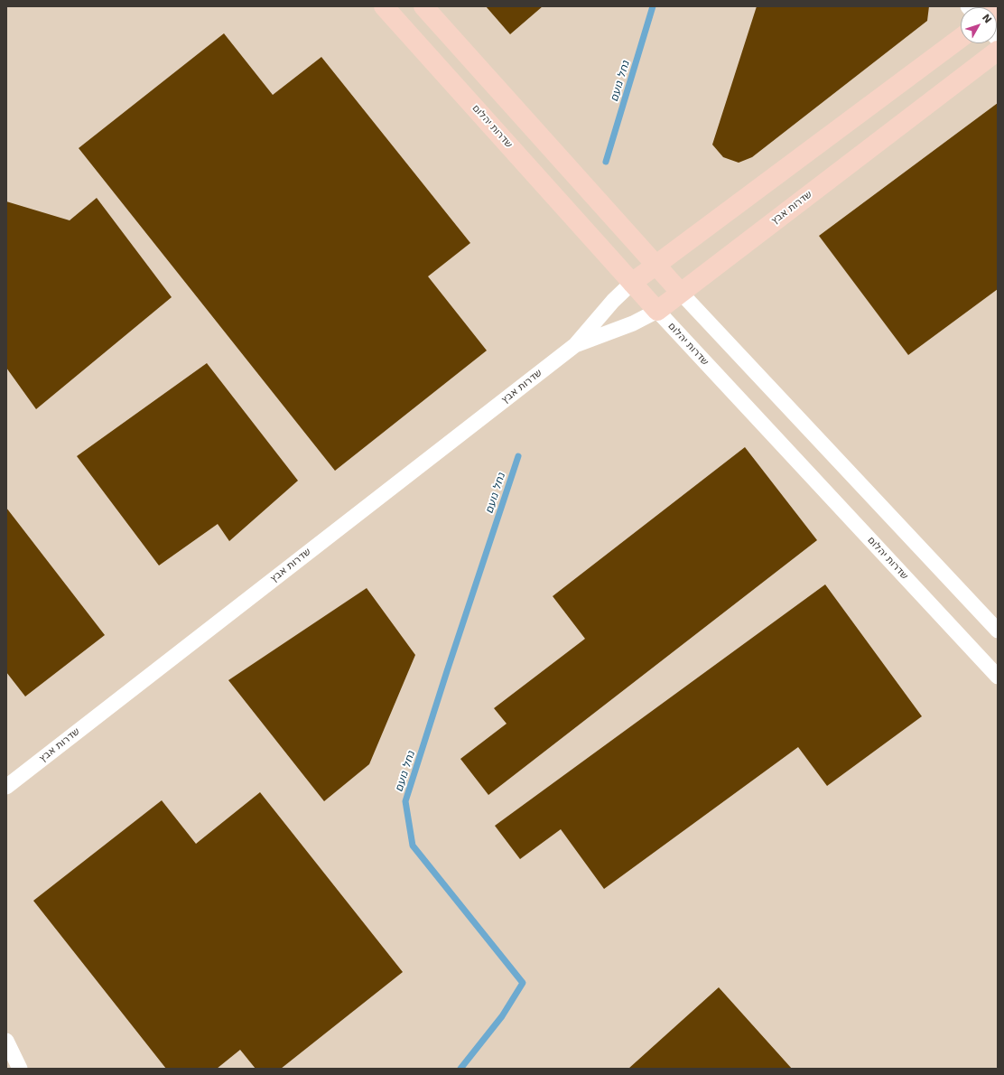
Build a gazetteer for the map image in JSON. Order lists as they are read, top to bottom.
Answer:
{
  "streets": {
    "street": ["שדרות יהלום", "שדרות אבץ"]
  },
  "crossings": [
    ["שדרות יהלום", "שדרות אבץ"]
  ],
  "water": ["נחל נועם"],
  "north": "top right"
}
